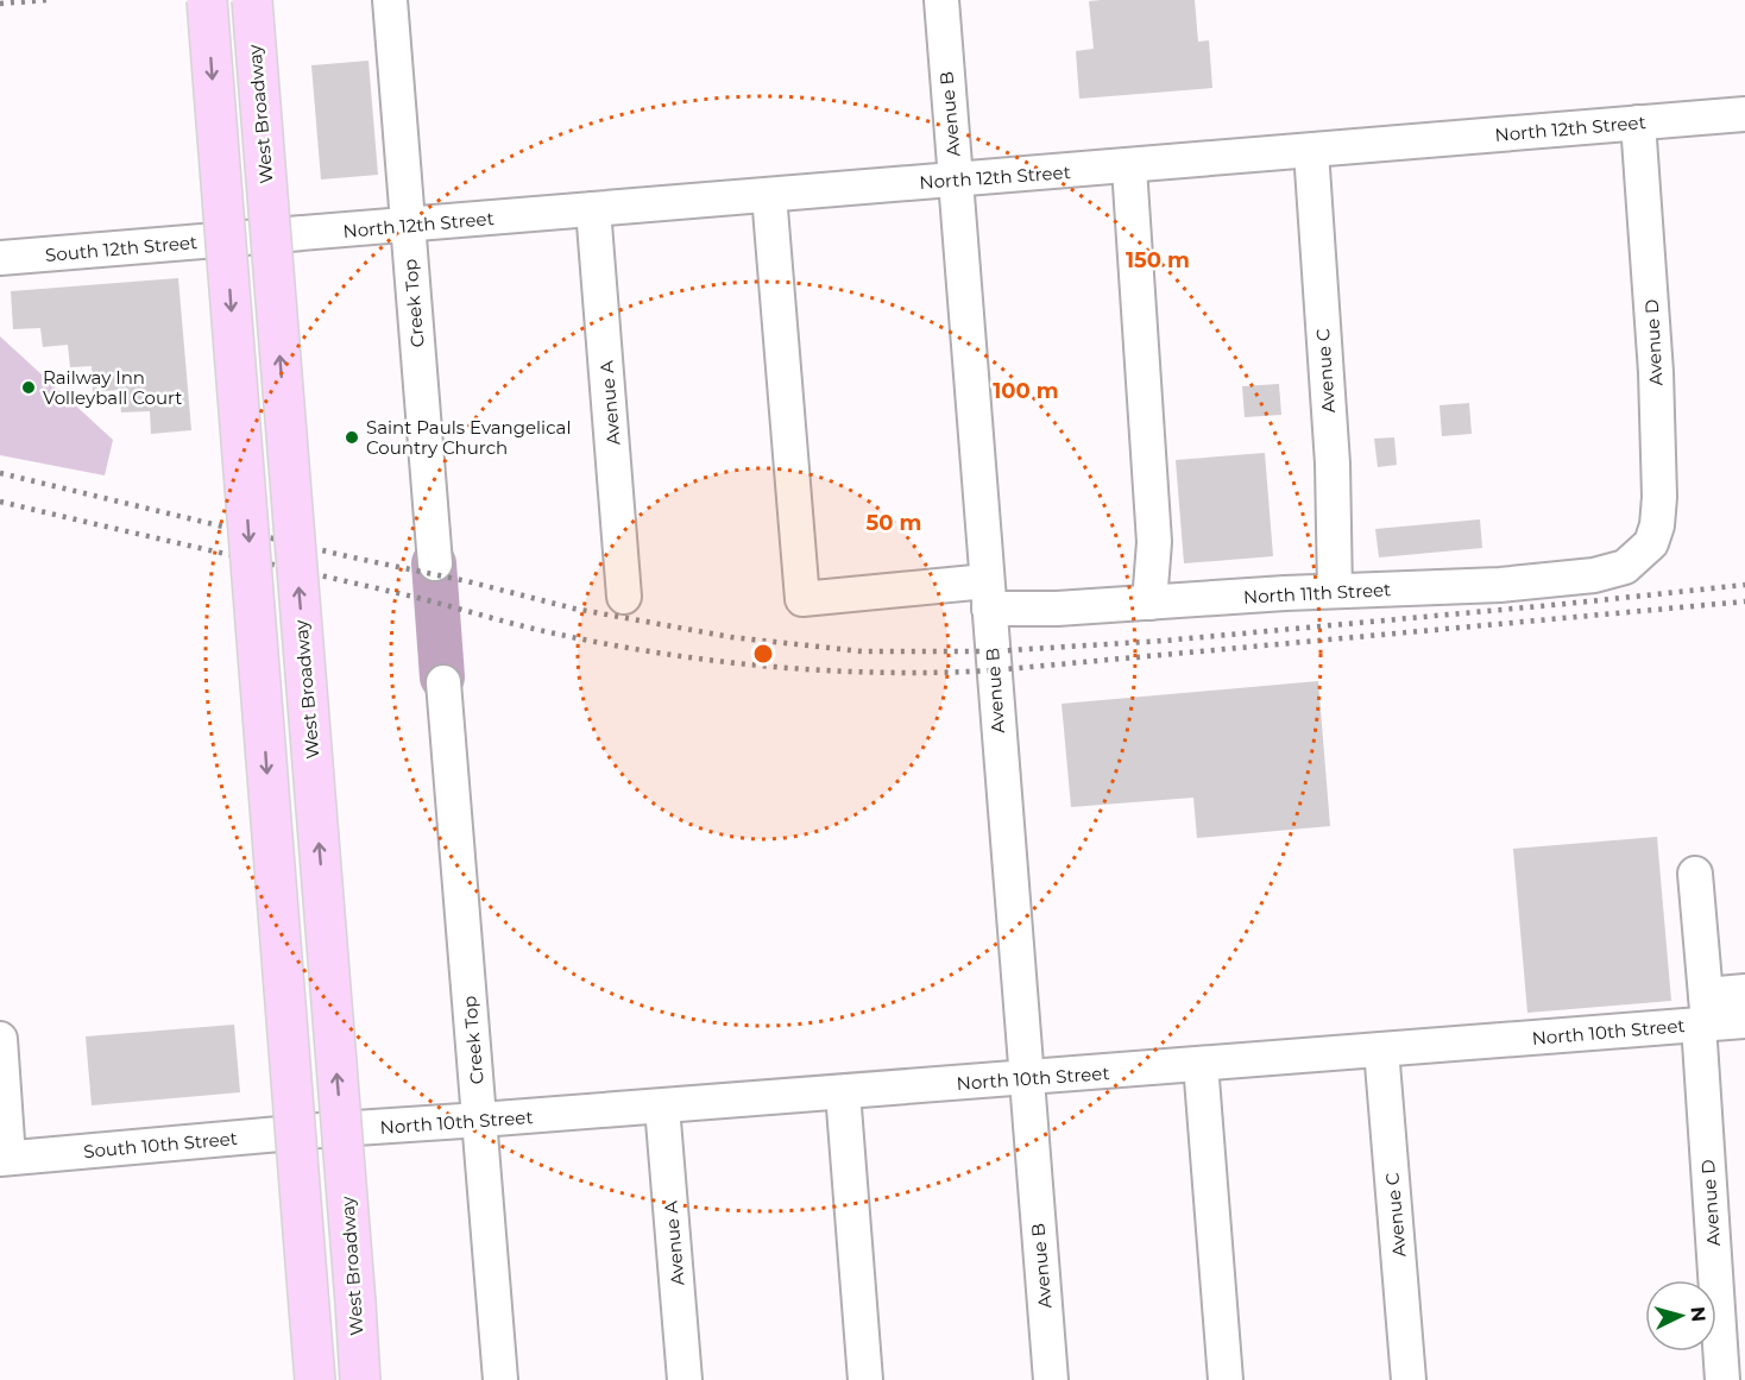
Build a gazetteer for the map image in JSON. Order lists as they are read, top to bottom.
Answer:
{
  "streets": {
    "main road": ["West Broadway"],
    "street": [
      "Avenue B",
      "North 12th Street",
      "South 12th Street",
      "Creek Top",
      "Avenue D",
      "Avenue C",
      "Avenue A",
      "North 11th Street",
      "North 10th Street",
      "South 10th Street"
    ]
  },
  "crossings": [
    ["Avenue B", "North 12th Street"],
    ["Avenue B", "North 11th Street"],
    ["Avenue B", "North 10th Street"],
    ["North 12th Street", "South 12th Street"],
    ["North 12th Street", "Creek Top"],
    ["North 12th Street", "Avenue D"],
    ["North 12th Street", "Avenue C"],
    ["North 12th Street", "Avenue A"],
    ["North 12th Street", "North 11th Street"],
    ["Creek Top", "North 10th Street"],
    ["Avenue D", "North 11th Street"],
    ["Avenue D", "North 10th Street"],
    ["Avenue C", "North 11th Street"],
    ["Avenue C", "North 10th Street"],
    ["Avenue A", "North 10th Street"],
    ["North 10th Street", "South 10th Street"]
  ],
  "places": ["Railway Inn Volleyball Court", "Saint Pauls Evangelical Country Church"],
  "north": "right",
  "rings": ["150 m", "100 m", "50 m"]
}
